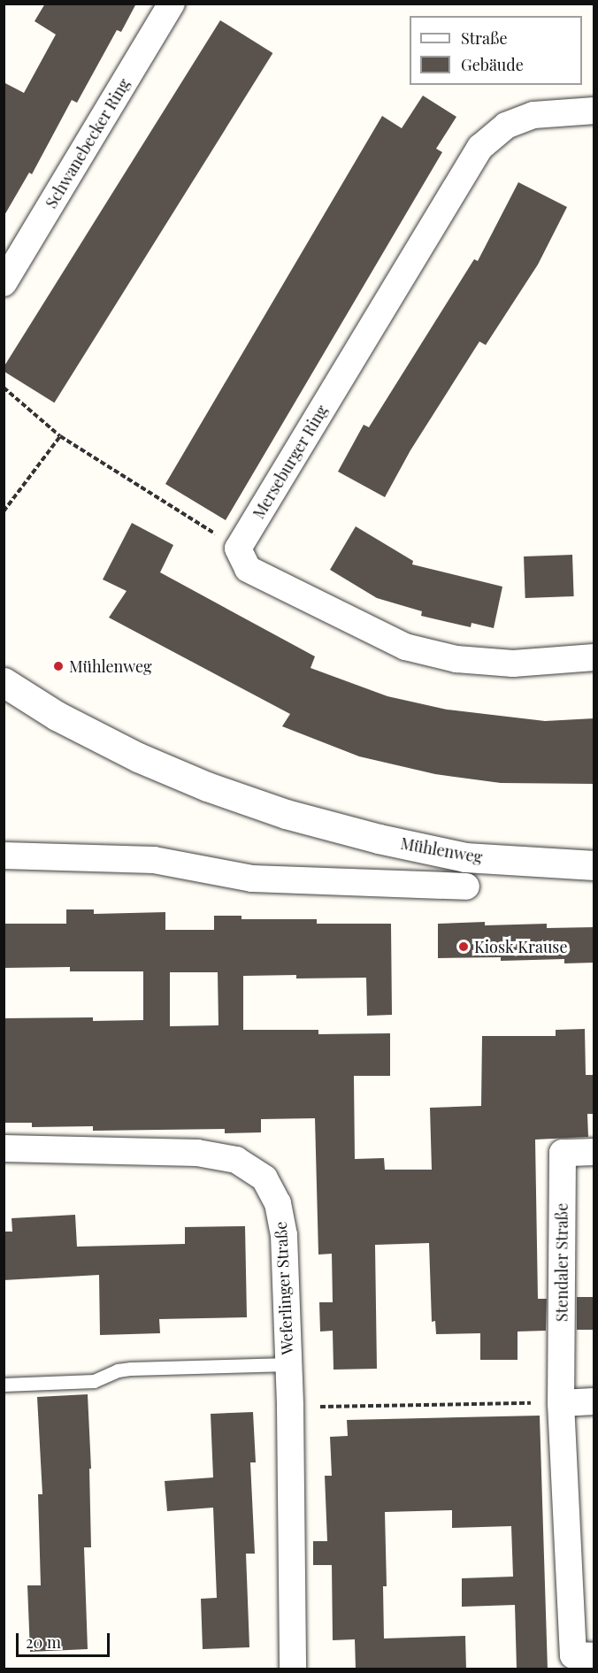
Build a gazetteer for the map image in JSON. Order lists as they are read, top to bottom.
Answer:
{
  "streets": {
    "street": [
      "Schwanebecker Ring",
      "Merseburger Ring",
      "Mühlenweg",
      "Stendaler Straße",
      "Weferlinger Straße"
    ]
  },
  "places": ["Mühlenweg", "Kiosk Krause"],
  "legend": ["Straße", "Gebäude"],
  "scale_bar": "20 m"
}
